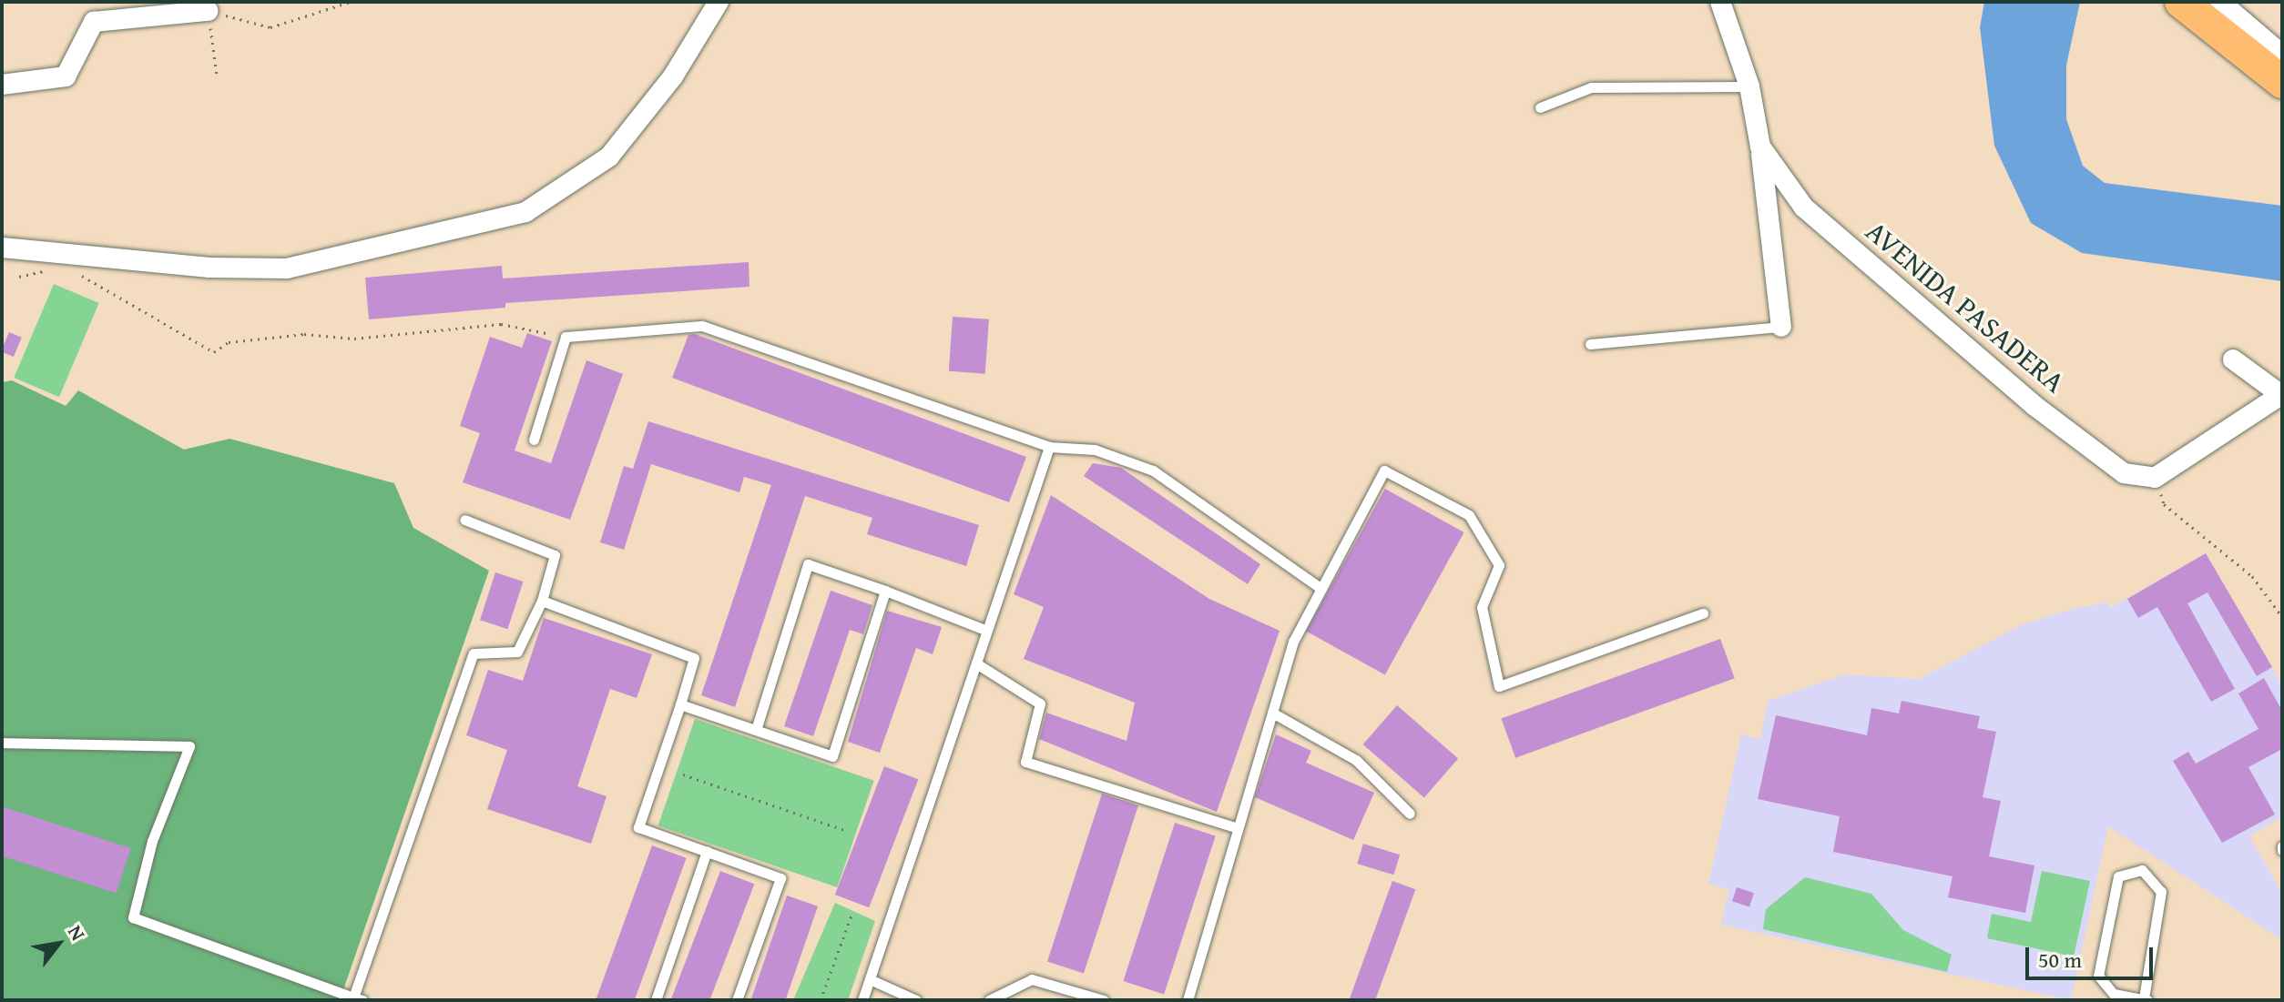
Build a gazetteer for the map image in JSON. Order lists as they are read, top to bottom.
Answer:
{
  "streets": {
    "street": ["AVENIDA PASADERA"]
  },
  "scale_bar": "50 m",
  "north": "top right"
}
